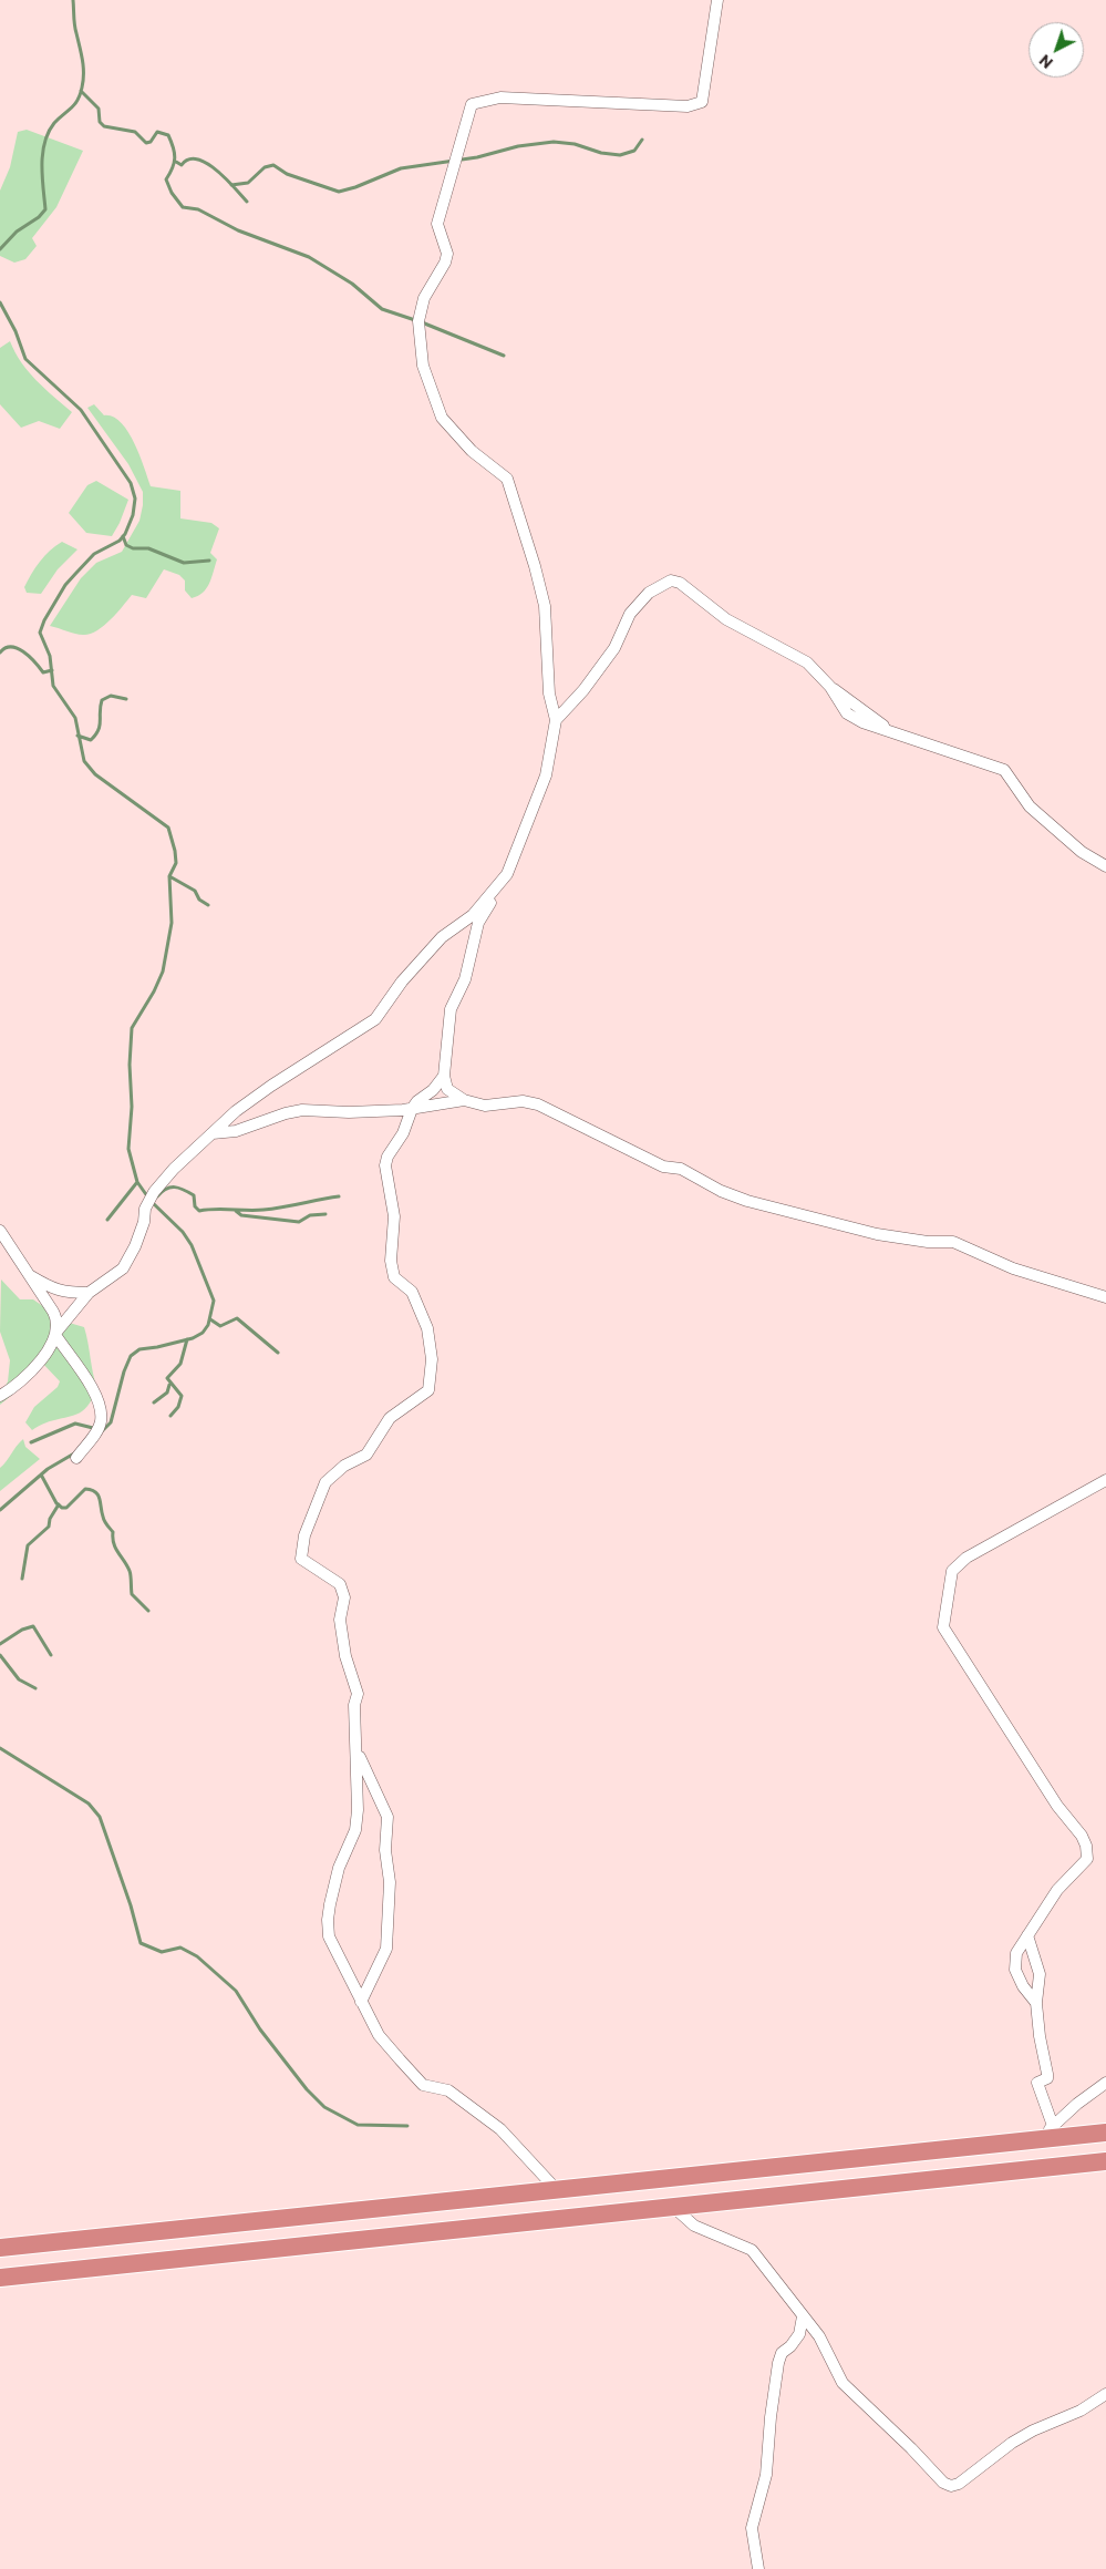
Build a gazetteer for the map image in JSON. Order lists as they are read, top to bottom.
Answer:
{
  "north": "bottom left"
}
